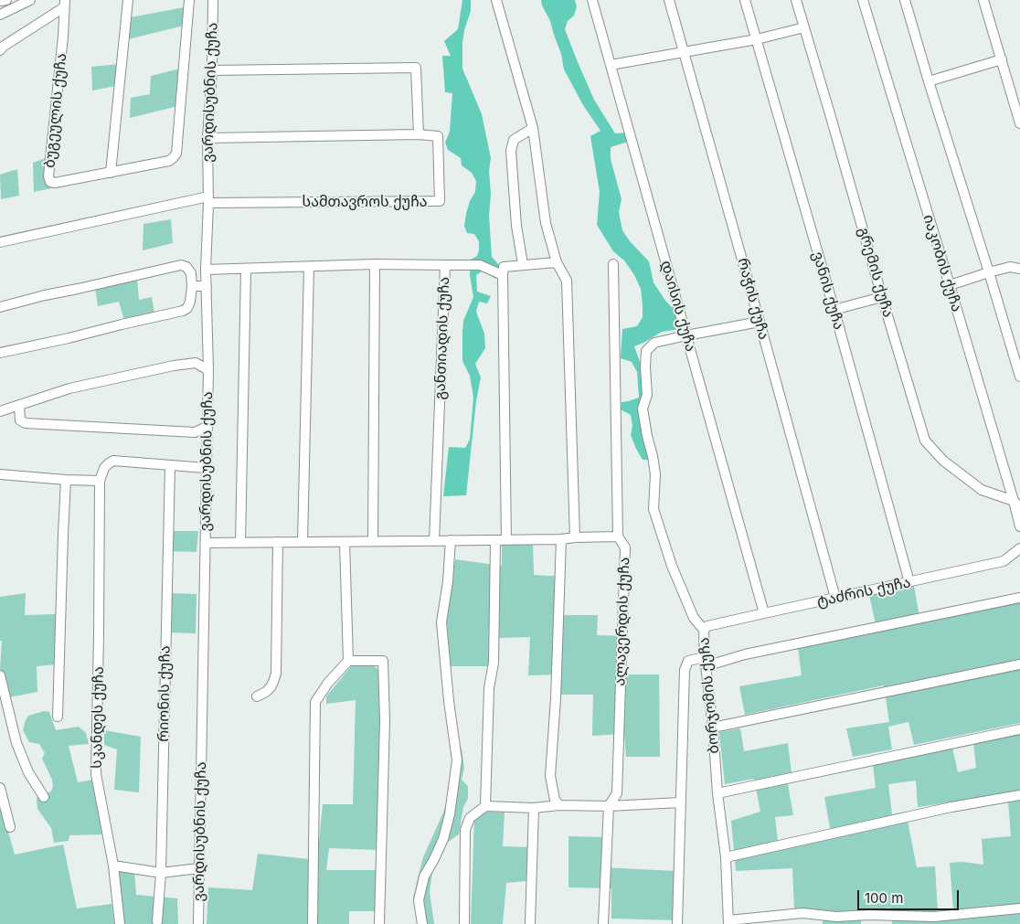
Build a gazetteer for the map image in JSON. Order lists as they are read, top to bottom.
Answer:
{
  "streets": {
    "street": [
      "ვარდისუბნის ქუჩა",
      "ბუგეულის ქუჩა",
      "სამთავროს ქუჩა",
      "იაკობის ქუჩა",
      "გრემის ქუჩა",
      "ვანის ქუჩა",
      "რაჭის ქუჩა",
      "დაისის ქუჩა",
      "განთიადის ქუჩა",
      "ტაძრის ქუჩა",
      "ალავერდის ქუჩა",
      "რიონის ქუჩა",
      "ბორჯომის ქუჩა",
      "სკანდეს ქუჩა"
    ]
  },
  "crossings": [
    ["ვარდისუბნის ქუჩა", "სამთავროს ქუჩა"],
    ["ვარდისუბნის ქუჩა", "განთიადის ქუჩა"],
    ["იაკობის ქუჩა", "გრემის ქუჩა"],
    ["ვანის ქუჩა", "ტაძრის ქუჩა"],
    ["რაჭის ქუჩა", "ტაძრის ქუჩა"],
    ["რაჭის ქუჩა", "ბორჯომის ქუჩა"],
    ["დაისის ქუჩა", "ტაძრის ქუჩა"],
    ["დაისის ქუჩა", "ბორჯომის ქუჩა"],
    ["ტაძრის ქუჩა", "ბორჯომის ქუჩა"]
  ],
  "scale_bar": "100 m"
}
